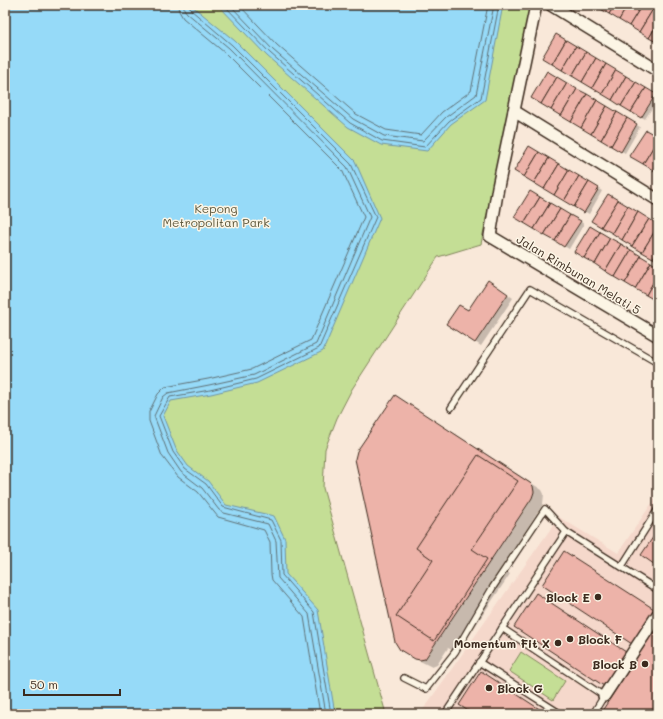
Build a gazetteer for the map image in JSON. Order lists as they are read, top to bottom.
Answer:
{
  "streets": {
    "street": ["Jalan Rimbunan Melati 5"]
  },
  "parks": ["Kepong Metropolitan Park"],
  "places": [
    "Block E",
    "Block F",
    "Momentum Fit X",
    "Block B",
    "Block G"
  ],
  "scale_bar": "50 m"
}
